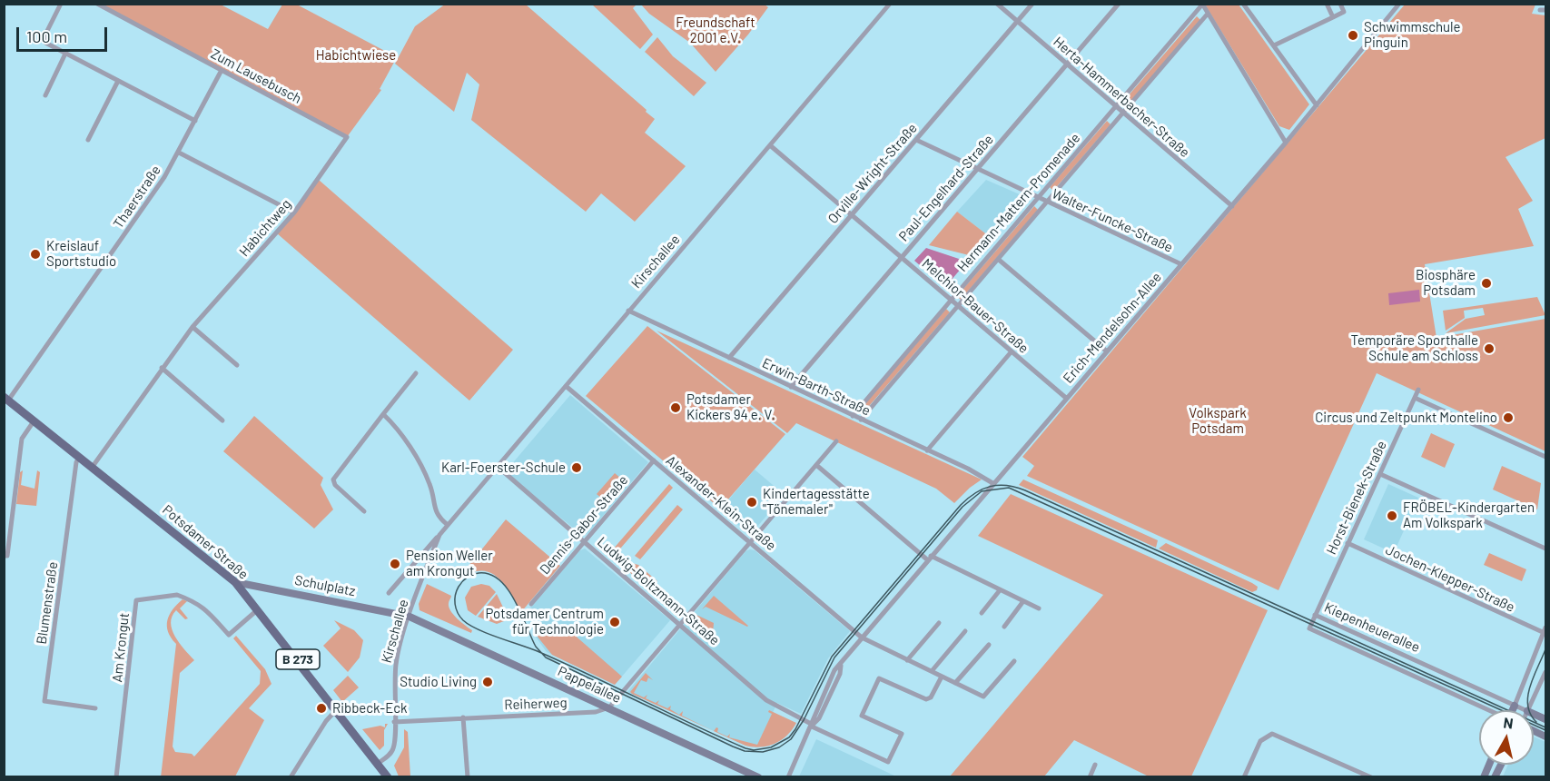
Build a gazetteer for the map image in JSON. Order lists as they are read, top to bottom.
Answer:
{
  "streets": {
    "main road": ["Potsdamer Straße", "B 273"],
    "street": [
      "Zum Lausebusch",
      "Herta-Hammerbacher-Straße",
      "Orville-Wright-Straße",
      "Paul-Engelhard-Straße",
      "Thaerstraße",
      "Hermann-Mattern-Promenade",
      "Walter-Funcke-Straße",
      "Habichtweg",
      "Kirschallee",
      "Melchior-Bauer-Straße",
      "Erich-Mendelsohn-Allee",
      "Erwin-Barth-Straße",
      "Horst-Bienek-Straße",
      "Alexander-Klein-Straße",
      "Dennis-Gabor-Straße",
      "Jochen-Klepper-Straße",
      "Schulplatz",
      "Ludwig-Boltzmann-Straße",
      "Blumenstraße",
      "Kiepenheuerallee",
      "Am Krongut",
      "Pappelallee",
      "Reiherweg"
    ]
  },
  "crossings": [
    ["Zum Lausebusch", "Thaerstraße"],
    ["Zum Lausebusch", "Habichtweg"],
    ["Herta-Hammerbacher-Straße", "Orville-Wright-Straße"],
    ["Herta-Hammerbacher-Straße", "Paul-Engelhard-Straße"],
    ["Herta-Hammerbacher-Straße", "Hermann-Mattern-Promenade"],
    ["Herta-Hammerbacher-Straße", "Erich-Mendelsohn-Allee"],
    ["Orville-Wright-Straße", "Walter-Funcke-Straße"],
    ["Orville-Wright-Straße", "Melchior-Bauer-Straße"],
    ["Orville-Wright-Straße", "Erwin-Barth-Straße"],
    ["Paul-Engelhard-Straße", "Walter-Funcke-Straße"],
    ["Paul-Engelhard-Straße", "Melchior-Bauer-Straße"],
    ["Paul-Engelhard-Straße", "Erwin-Barth-Straße"],
    ["Thaerstraße", "Potsdamer Straße"],
    ["Hermann-Mattern-Promenade", "Walter-Funcke-Straße"],
    ["Hermann-Mattern-Promenade", "Melchior-Bauer-Straße"],
    ["Hermann-Mattern-Promenade", "Erwin-Barth-Straße"],
    ["Walter-Funcke-Straße", "Erich-Mendelsohn-Allee"],
    ["Habichtweg", "Potsdamer Straße"],
    ["Kirschallee", "Melchior-Bauer-Straße"],
    ["Kirschallee", "Erwin-Barth-Straße"],
    ["Kirschallee", "Alexander-Klein-Straße"],
    ["Kirschallee", "Potsdamer Straße"],
    ["Kirschallee", "Schulplatz"],
    ["Kirschallee", "Ludwig-Boltzmann-Straße"],
    ["Kirschallee", "B 273"],
    ["Kirschallee", "Pappelallee"],
    ["Kirschallee", "Reiherweg"],
    ["Melchior-Bauer-Straße", "Erich-Mendelsohn-Allee"],
    ["Erich-Mendelsohn-Allee", "Erwin-Barth-Straße"],
    ["Erich-Mendelsohn-Allee", "Alexander-Klein-Straße"],
    ["Erich-Mendelsohn-Allee", "Ludwig-Boltzmann-Straße"],
    ["Horst-Bienek-Straße", "Jochen-Klepper-Straße"],
    ["Horst-Bienek-Straße", "Kiepenheuerallee"],
    ["Alexander-Klein-Straße", "Dennis-Gabor-Straße"],
    ["Alexander-Klein-Straße", "Ludwig-Boltzmann-Straße"],
    ["Dennis-Gabor-Straße", "Ludwig-Boltzmann-Straße"],
    ["Potsdamer Straße", "Schulplatz"],
    ["Potsdamer Straße", "Blumenstraße"],
    ["Potsdamer Straße", "Am Krongut"],
    ["Potsdamer Straße", "B 273"],
    ["Schulplatz", "Pappelallee"],
    ["Pappelallee", "Reiherweg"]
  ],
  "parks": ["Freundschaft 2001 e.V.", "Habichtwiese", "Volkspark Potsdam"],
  "places": [
    "Schwimmschule Pinguin",
    "Kreislauf Sportstudio",
    "Biosphäre Potsdam",
    "Temporäre Sporthalle Schule am Schloss",
    "Potsdamer Kickers 94 e. V.",
    "Circus und Zeltpunkt Montelino",
    "Karl-Foerster-Schule",
    "Kindertagesstätte \"Tönemaler\"",
    "FRÖBEL-Kindergarten Am Volkspark",
    "Pension Weller am Krongut",
    "Potsdamer Centrum für Technologie",
    "Studio Living",
    "Ribbeck-Eck"
  ],
  "scale_bar": "100 m",
  "north": "top"
}
